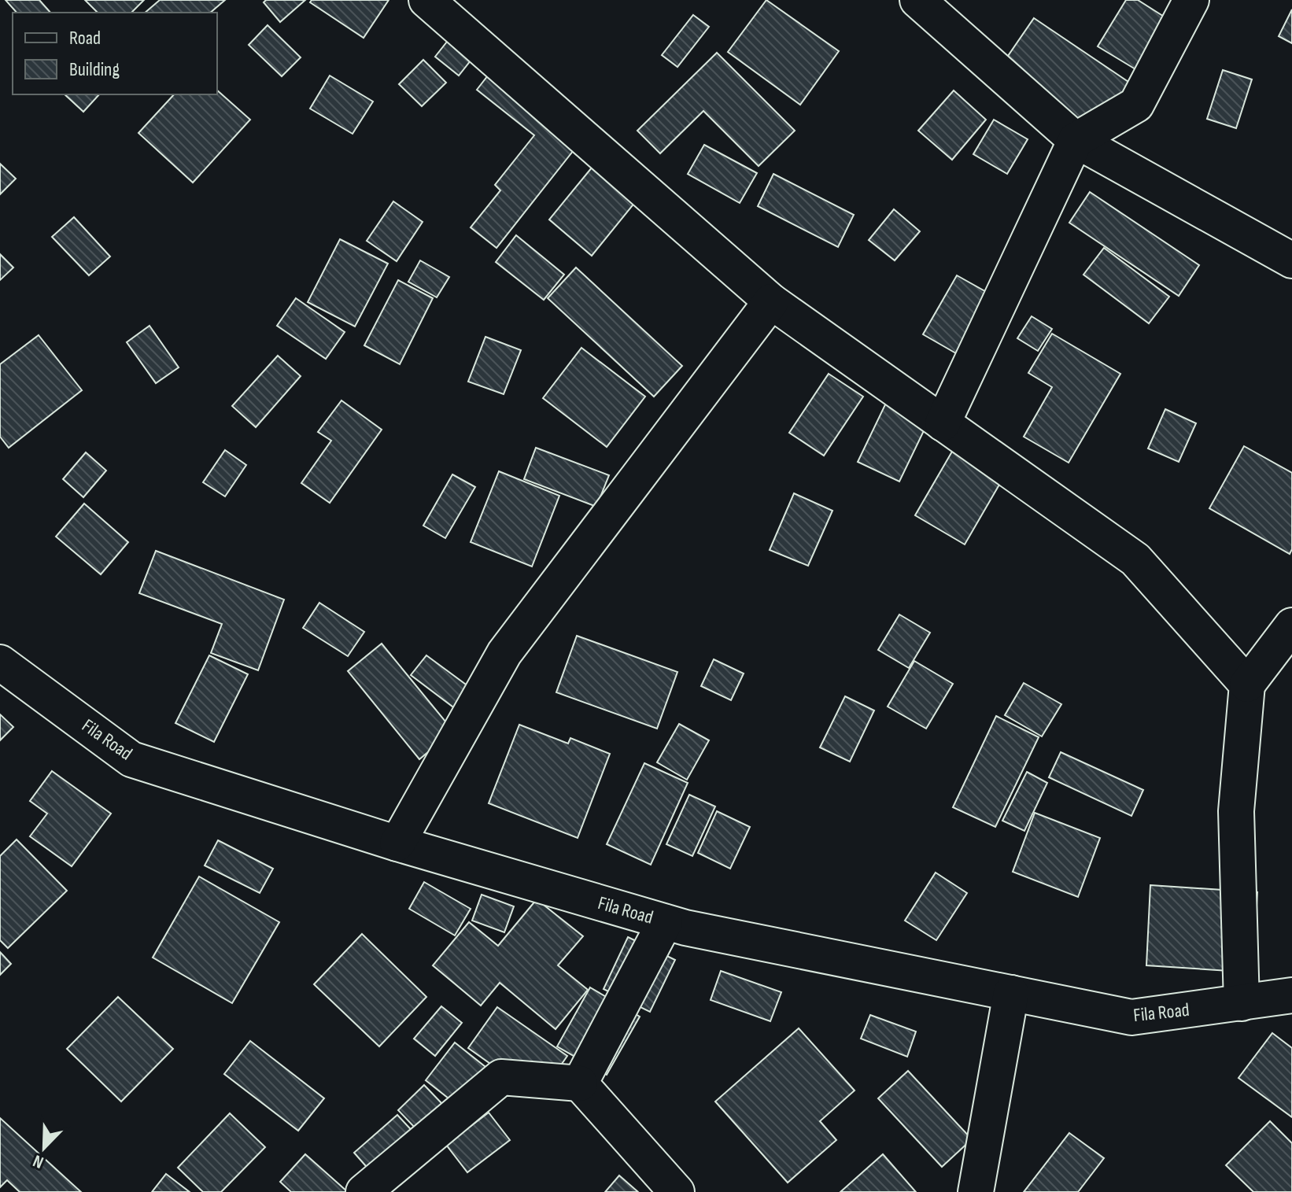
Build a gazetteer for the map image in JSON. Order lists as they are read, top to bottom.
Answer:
{
  "streets": {
    "street": ["Fila Road"]
  },
  "legend": ["Road", "Building"],
  "north": "bottom left"
}
